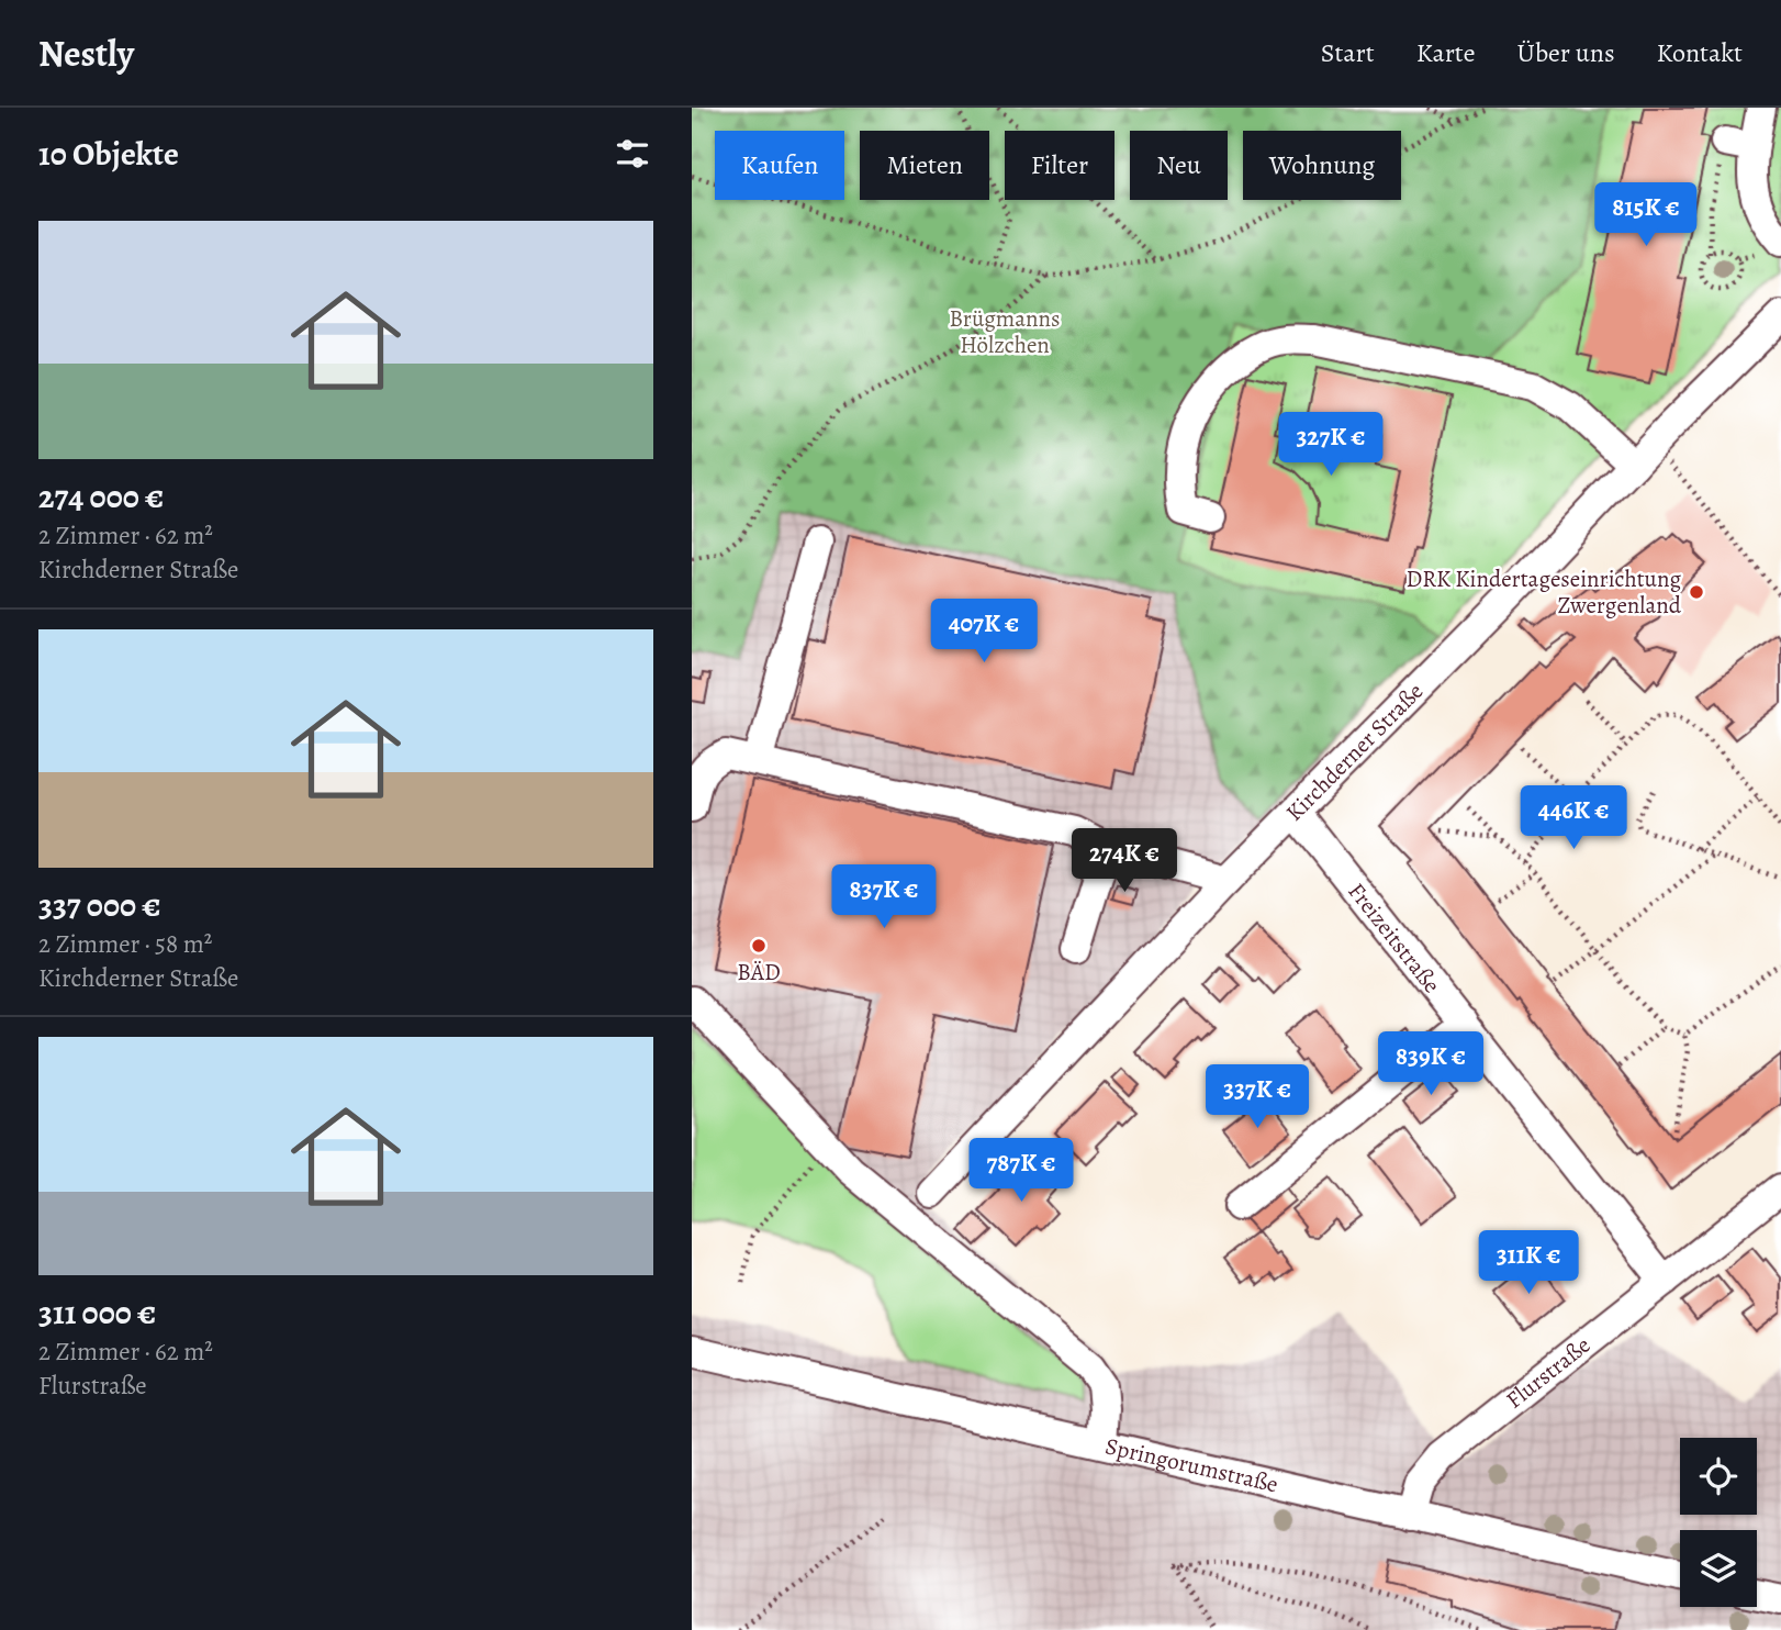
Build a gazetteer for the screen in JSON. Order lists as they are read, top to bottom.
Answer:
{
  "streets": {
    "street": [
      "Kirchderner Straße",
      "Freizeitstraße",
      "Flurstraße",
      "Springorumstraße"
    ]
  },
  "crossings": [
    ["Kirchderner Straße", "Freizeitstraße"],
    ["Freizeitstraße", "Flurstraße"],
    ["Flurstraße", "Springorumstraße"]
  ],
  "parks": ["Brügmanns Hölzchen"],
  "places": ["DRK Kindertageseinrichtung Zwergenland", "BÄD"],
  "page": {
    "header": "Nestly",
    "nav": [
      "Start",
      "Karte",
      "Über uns",
      "Kontakt"
    ],
    "heading": "10 Objekte",
    "chip": [
      "Kaufen",
      "Mieten",
      "Filter",
      "Neu",
      "Wohnung"
    ],
    "price": [
      "815K €",
      "327K €",
      "407K €",
      "446K €",
      "274K €",
      "837K €",
      "839K €",
      "337K €",
      "787K €",
      "311K €"
    ],
    "list": [
      {
        "name": "274 000 €",
        "note": "2 Zimmer · 62 m² · Kirchderner Straße"
      },
      {
        "name": "337 000 €",
        "note": "2 Zimmer · 58 m² · Kirchderner Straße"
      },
      {
        "name": "311 000 €",
        "note": "2 Zimmer · 62 m² · Flurstraße"
      }
    ]
  }
}
